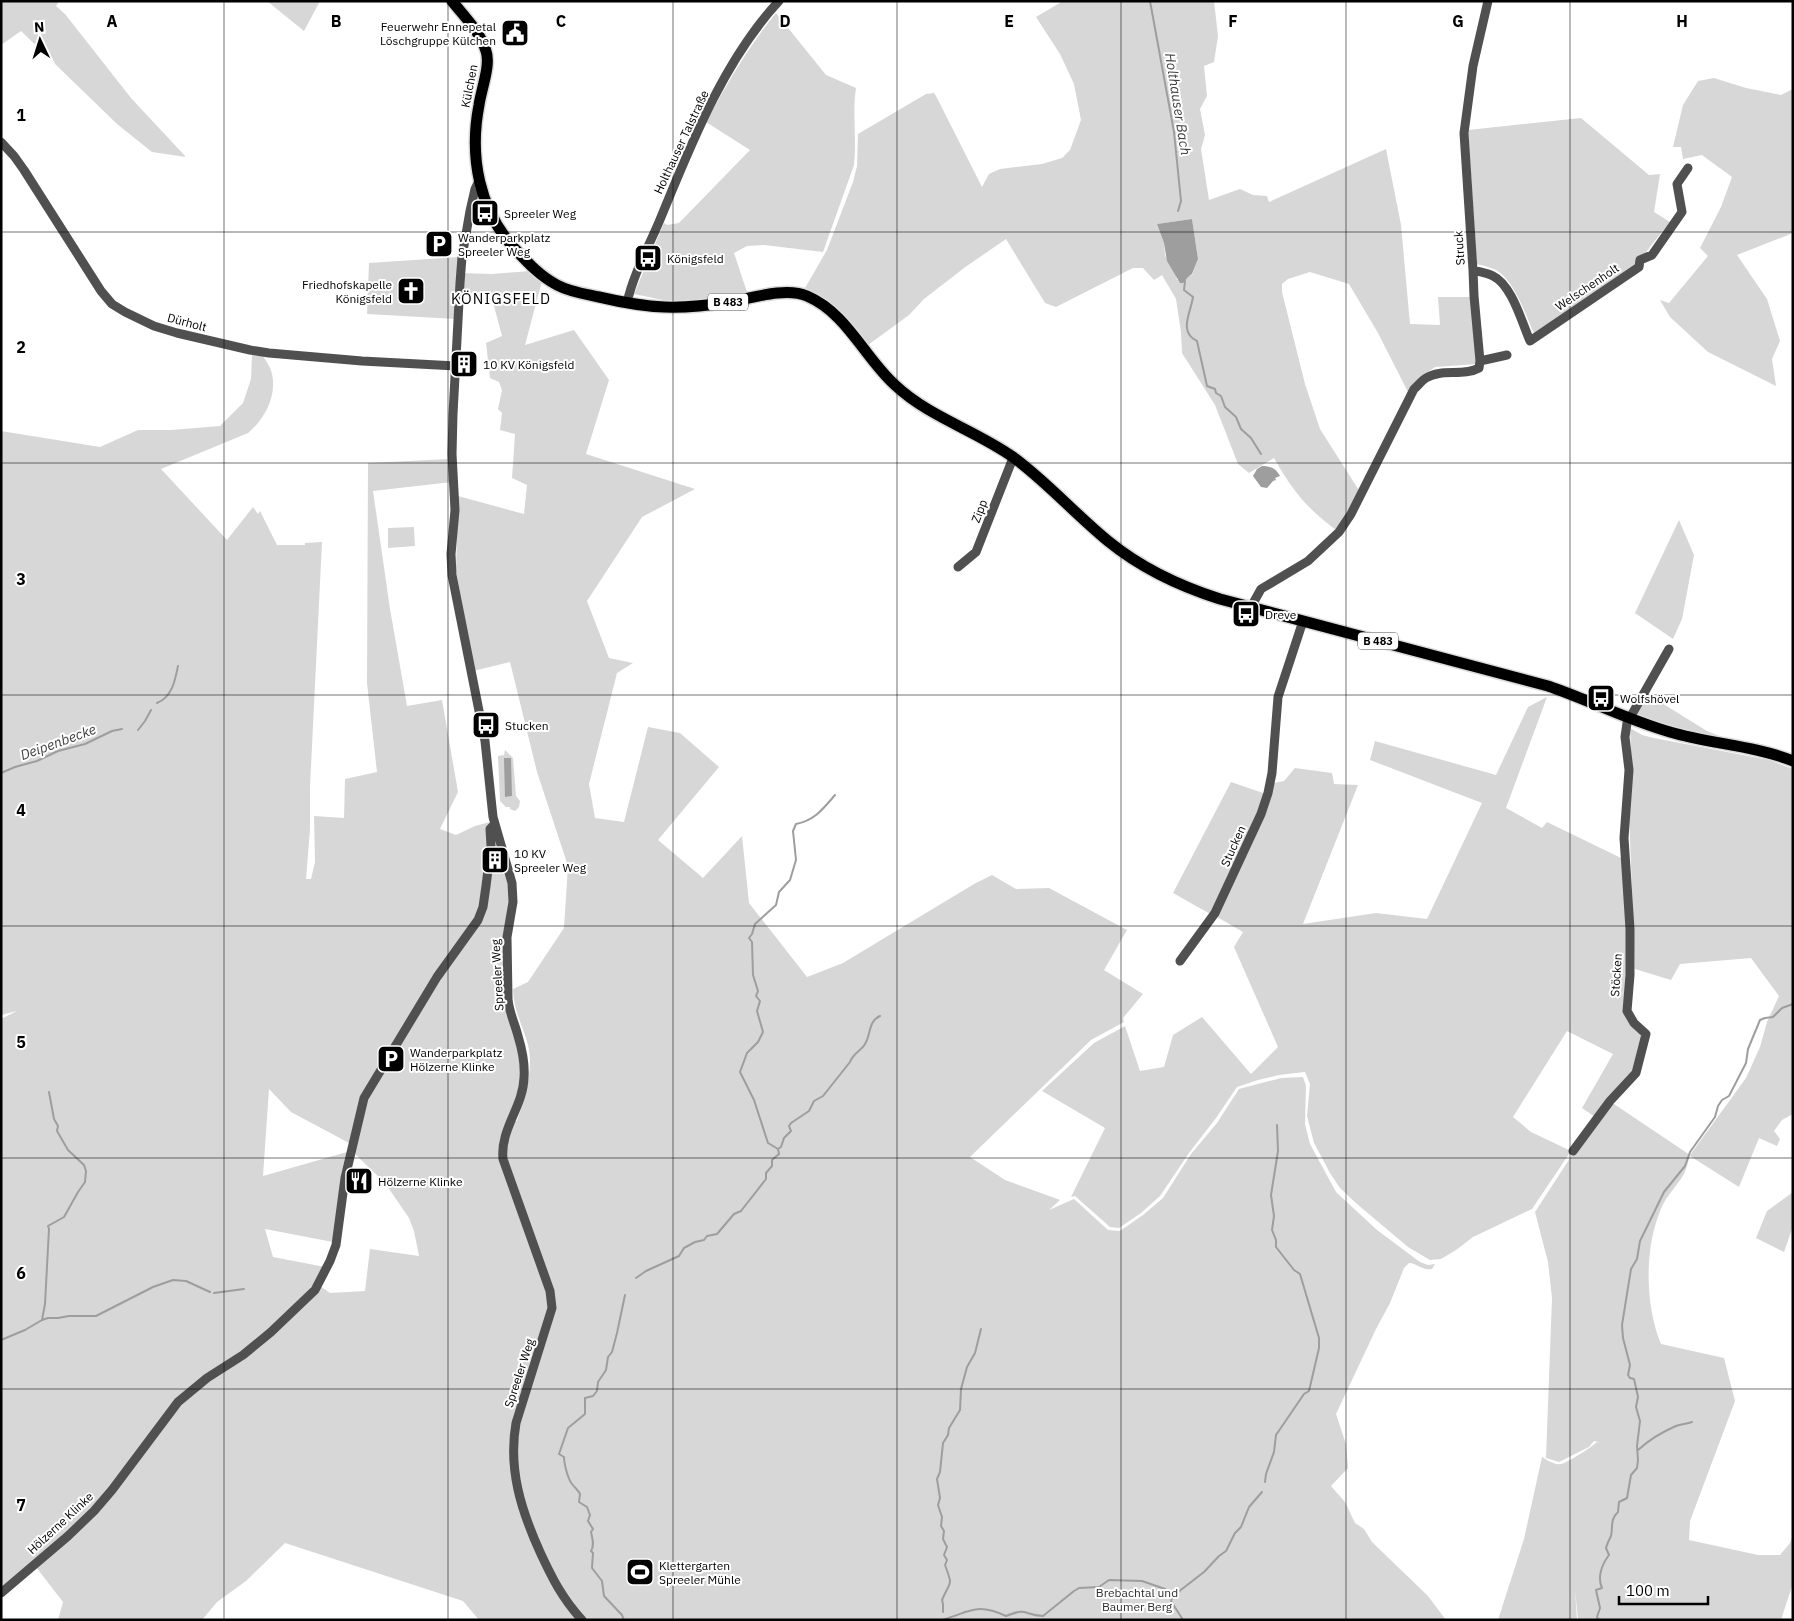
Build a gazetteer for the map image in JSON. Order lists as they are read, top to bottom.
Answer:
{
  "streets": {
    "main road": ["Külchen", "B 483"],
    "street": [
      "Holthauser Talstraße",
      "Struck",
      "Welschenholt",
      "Dürholt",
      "Zipp",
      "Stucken",
      "Spreeler Weg",
      "Stöcken",
      "Hölzerne Klinke"
    ]
  },
  "crossings": [
    ["Külchen", "B 483"],
    ["Külchen", "Spreeler Weg"],
    ["Holthauser Talstraße", "B 483"],
    ["Struck", "Welschenholt"],
    ["B 483", "Zipp"],
    ["B 483", "Stucken"],
    ["B 483", "Spreeler Weg"],
    ["B 483", "Stöcken"],
    ["Dürholt", "Spreeler Weg"],
    ["Spreeler Weg", "Hölzerne Klinke"]
  ],
  "districts": ["KÖNIGSFELD"],
  "water": ["Holthauser Bach", "Deipenbecke"],
  "parks": ["Brebachtal und Baumer Berg"],
  "places": {
    "public building": ["Feuerwehr Ennepetal Löschgruppe Külchen"],
    "bus stop": [
      "Spreeler Weg",
      "Königsfeld",
      "Dreve",
      "Wolfshövel",
      "Stucken"
    ],
    "parking": ["Wanderparkplatz Spreeler Weg", "Wanderparkplatz Hölzerne Klinke"],
    "church": ["Friedhofskapelle Königsfeld"],
    "building": ["10 KV Königsfeld", "10 KV Spreeler Weg"],
    "restaurant": ["Hölzerne Klinke"],
    "sports": ["Klettergarten Spreeler Mühle"]
  },
  "scale_bar": "100 m",
  "north": "top",
  "grid": {
    "columns": [
      "A",
      "B",
      "C",
      "D",
      "E",
      "F",
      "G",
      "H"
    ],
    "rows": [
      "1",
      "2",
      "3",
      "4",
      "5",
      "6",
      "7"
    ]
  }
}
